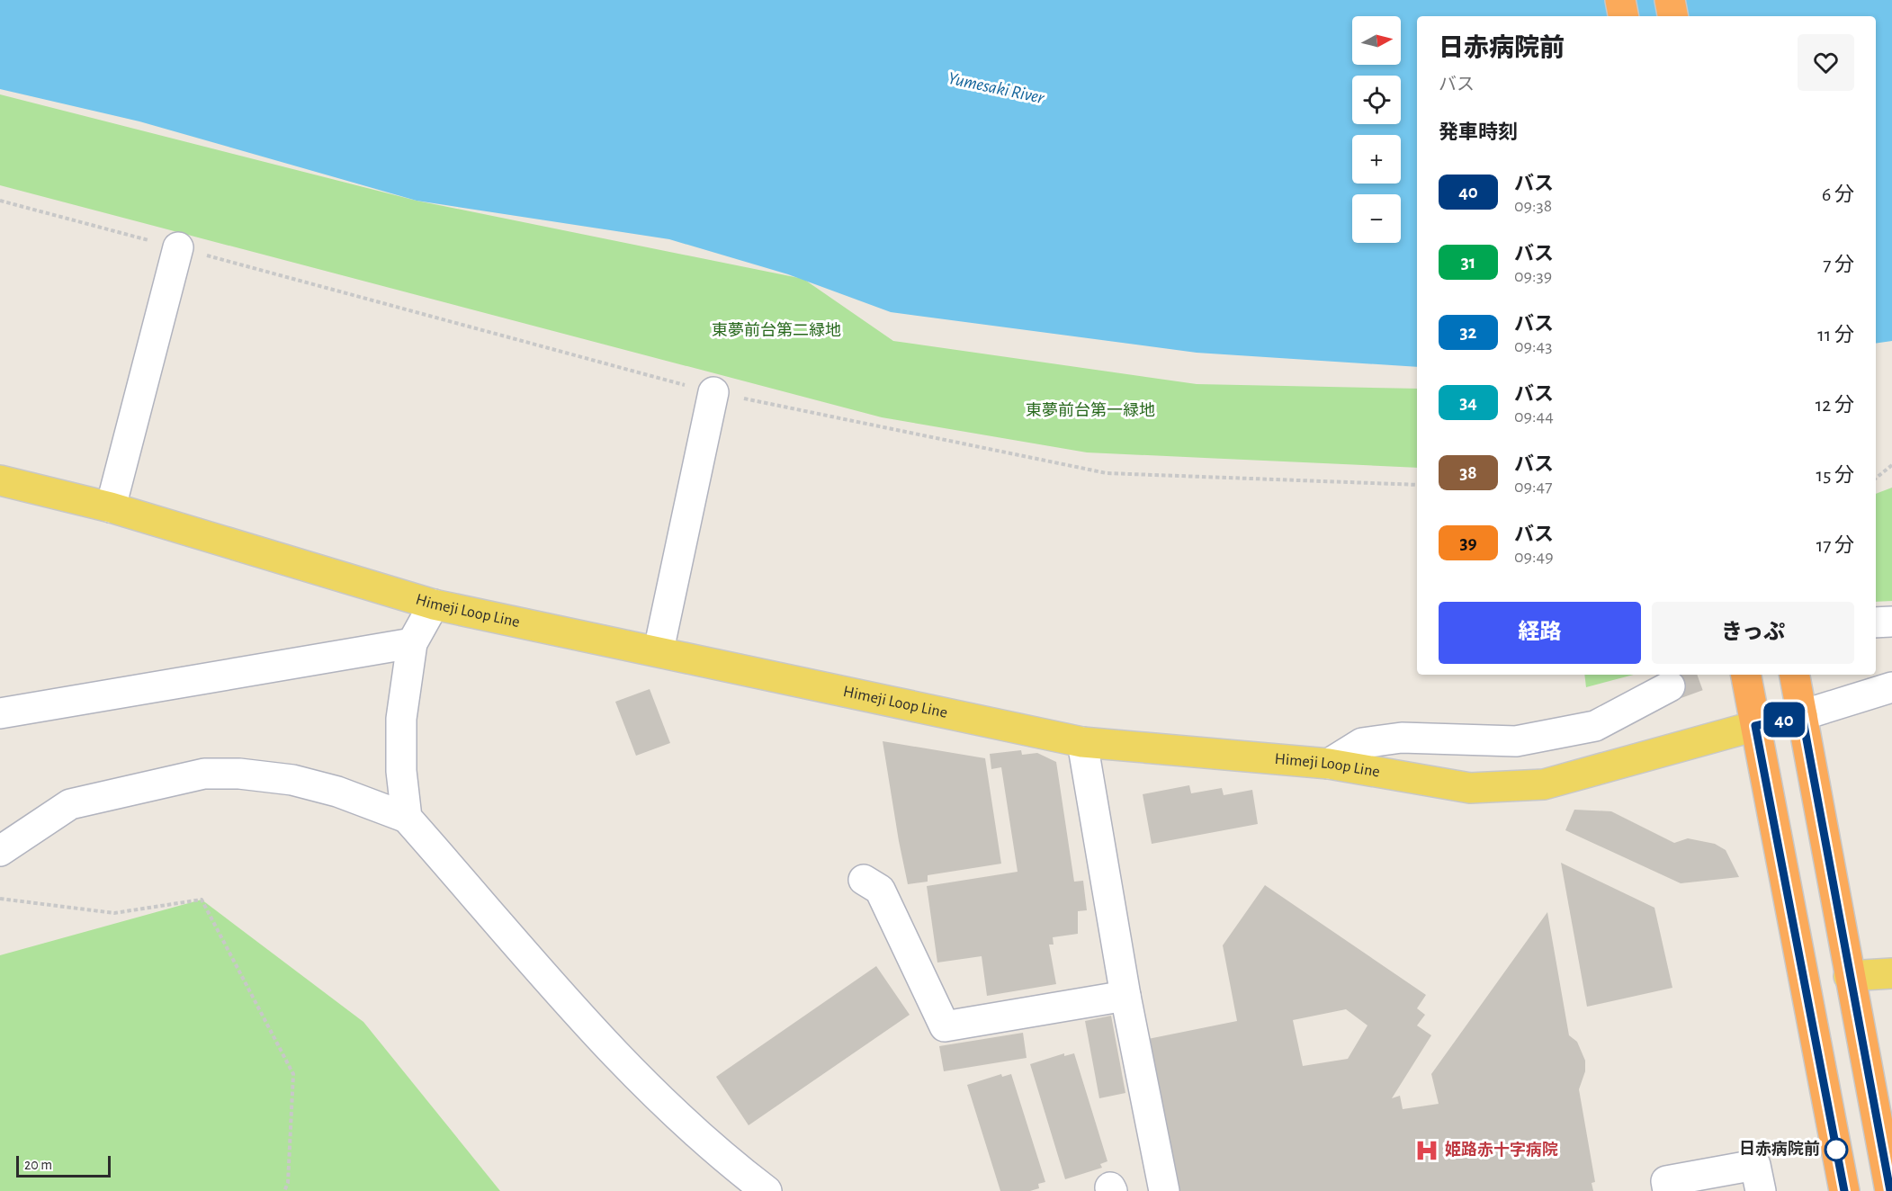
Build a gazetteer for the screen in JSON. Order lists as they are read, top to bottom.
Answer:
{
  "streets": {
    "main road": ["Himeji Loop Line"]
  },
  "water": ["Yumesaki River"],
  "parks": ["東夢前台第二緑地", "東夢前台第一緑地"],
  "places": {
    "other": ["日赤病院前"],
    "hospital": ["姫路赤十字病院"]
  },
  "lines": ["bus line 40"],
  "scale_bar": "20 m",
  "north": "right",
  "page": {
    "on_map": "40",
    "map_buttons": ["+", "−"],
    "heading": [
      ["日赤病院前", "バス"],
      "発車時刻"
    ],
    "list": [
      {
        "mark": "40",
        "name": "バス",
        "note": "09:38",
        "value": "6 分"
      },
      {
        "mark": "31",
        "name": "バス",
        "note": "09:39",
        "value": "7 分"
      },
      {
        "mark": "32",
        "name": "バス",
        "note": "09:43",
        "value": "11 分"
      },
      {
        "mark": "34",
        "name": "バス",
        "note": "09:44",
        "value": "12 分"
      },
      {
        "mark": "38",
        "name": "バス",
        "note": "09:47",
        "value": "15 分"
      },
      {
        "mark": "39",
        "name": "バス",
        "note": "09:49",
        "value": "17 分"
      }
    ],
    "buttons": ["経路", "きっぷ"],
    "scale": "20 m"
  }
}
